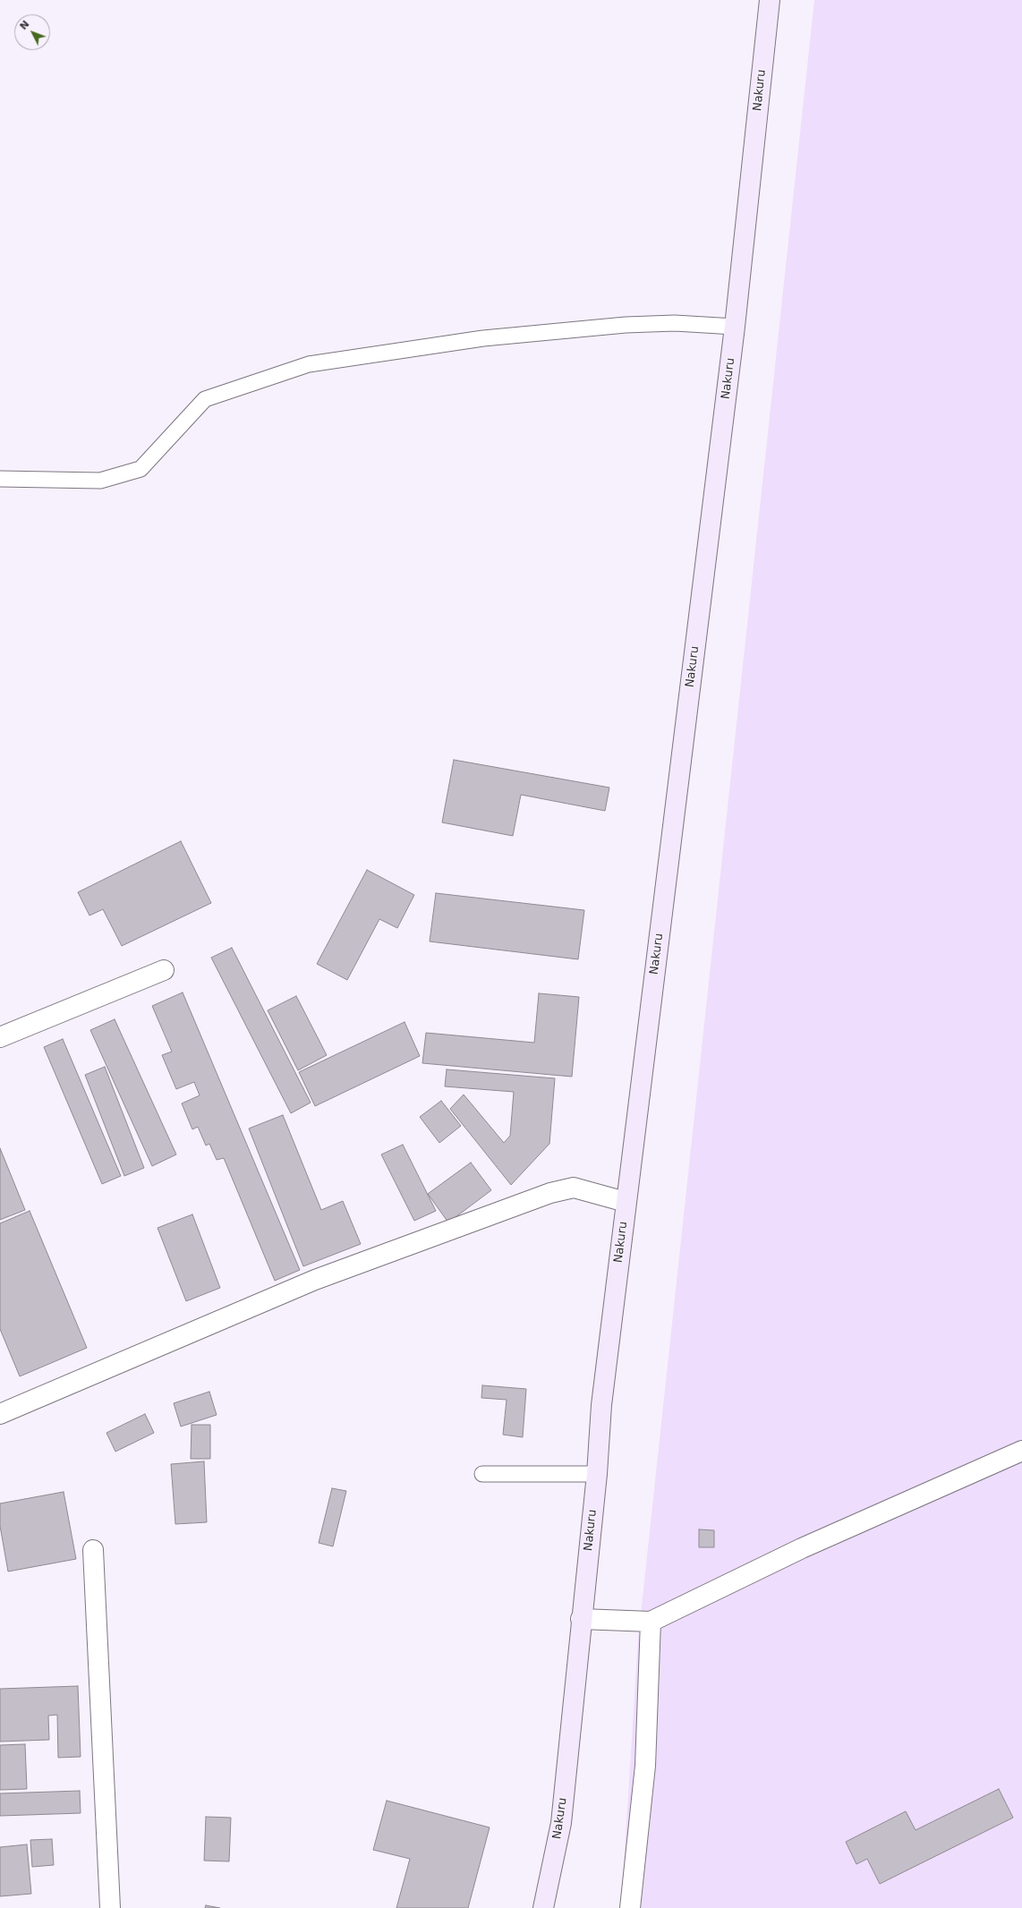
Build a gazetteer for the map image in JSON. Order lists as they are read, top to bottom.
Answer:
{
  "streets": {
    "main road": ["Nakuru"]
  },
  "north": "top left"
}
